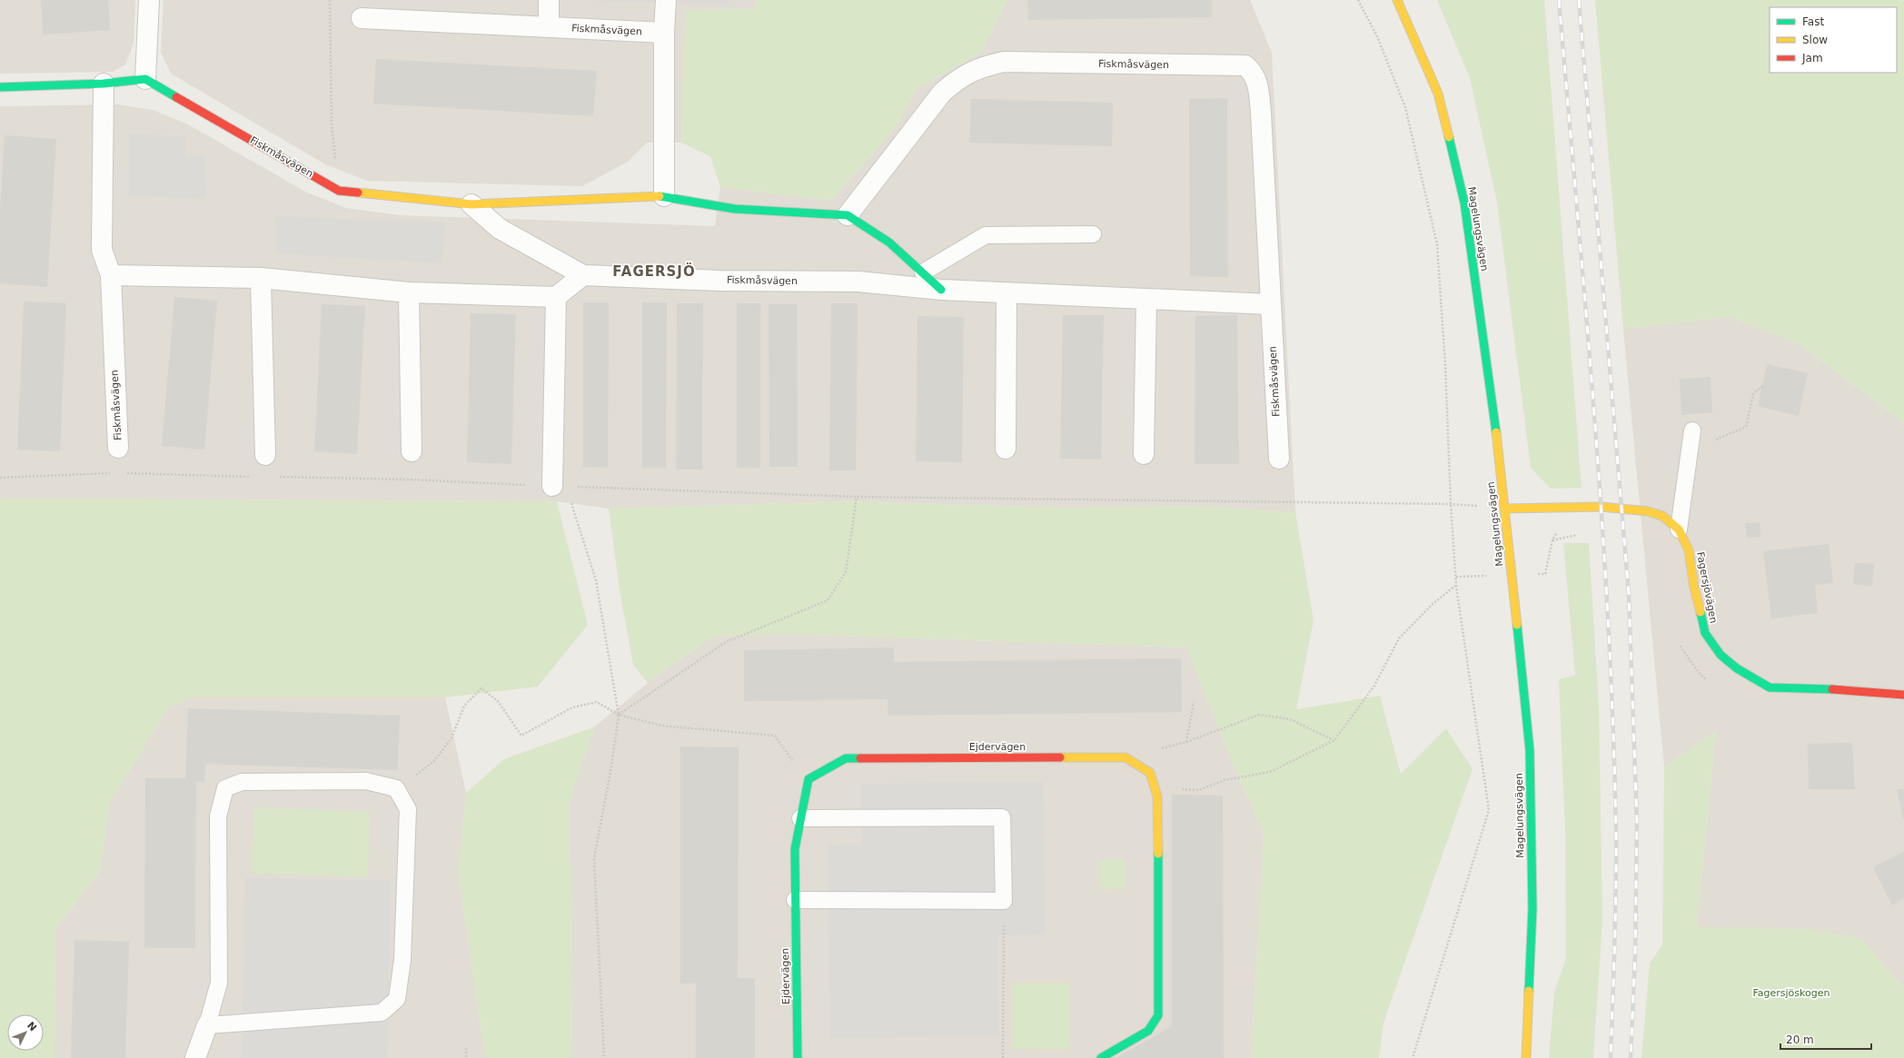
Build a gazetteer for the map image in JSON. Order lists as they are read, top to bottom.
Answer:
{
  "streets": {
    "street": [
      "Fiskmåsvägen",
      "Magelungsvägen",
      "Fagersjövägen",
      "Ejdervägen"
    ]
  },
  "crossings": [
    ["Magelungsvägen", "Fagersjövägen"]
  ],
  "districts": ["FAGERSJÖ"],
  "parks": ["Fagersjöskogen"],
  "legend": ["Fast", "Slow", "Jam"],
  "scale_bar": "20 m",
  "north": "top right"
}
